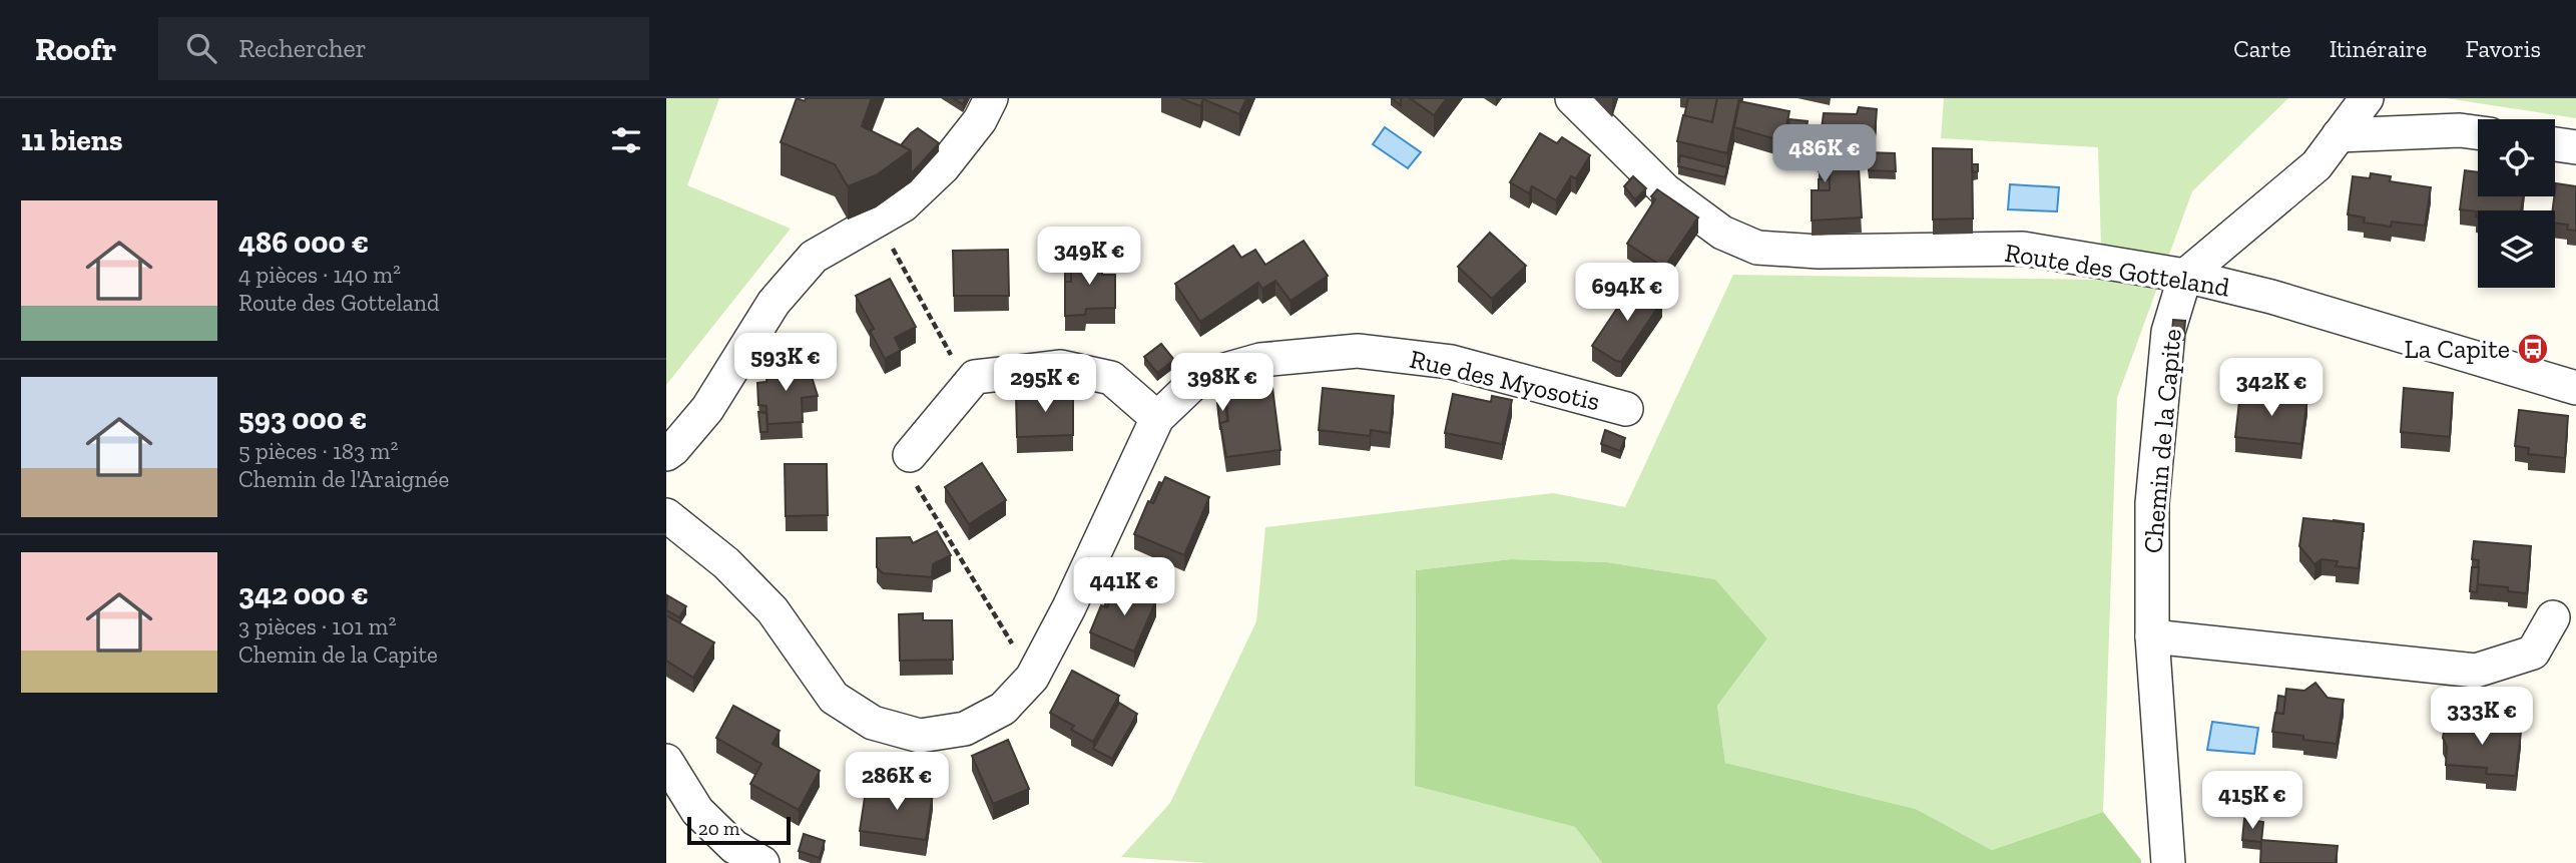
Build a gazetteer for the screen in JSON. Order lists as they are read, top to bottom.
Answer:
{
  "streets": {
    "street": ["Route des Gotteland", "Rue des Myosotis", "Chemin de la Capite"]
  },
  "crossings": [
    ["Route des Gotteland", "Chemin de la Capite"]
  ],
  "places": {
    "bus stop": ["La Capite"]
  },
  "scale_bar": "20 m",
  "page": {
    "header": "Roofr",
    "search": "Rechercher",
    "nav": ["Carte", "Itinéraire", "Favoris"],
    "heading": "11 biens",
    "price": [
      "486K €",
      "349K €",
      "694K €",
      "593K €",
      "398K €",
      "295K €",
      "342K €",
      "441K €",
      "333K €",
      "286K €",
      "415K €"
    ],
    "list": [
      {
        "name": "486 000 €",
        "note": "4 pièces · 140 m² · Route des Gotteland"
      },
      {
        "name": "593 000 €",
        "note": "5 pièces · 183 m² · Chemin de l'Araignée"
      },
      {
        "name": "342 000 €",
        "note": "3 pièces · 101 m² · Chemin de la Capite"
      }
    ],
    "scale": "20 m"
  }
}
